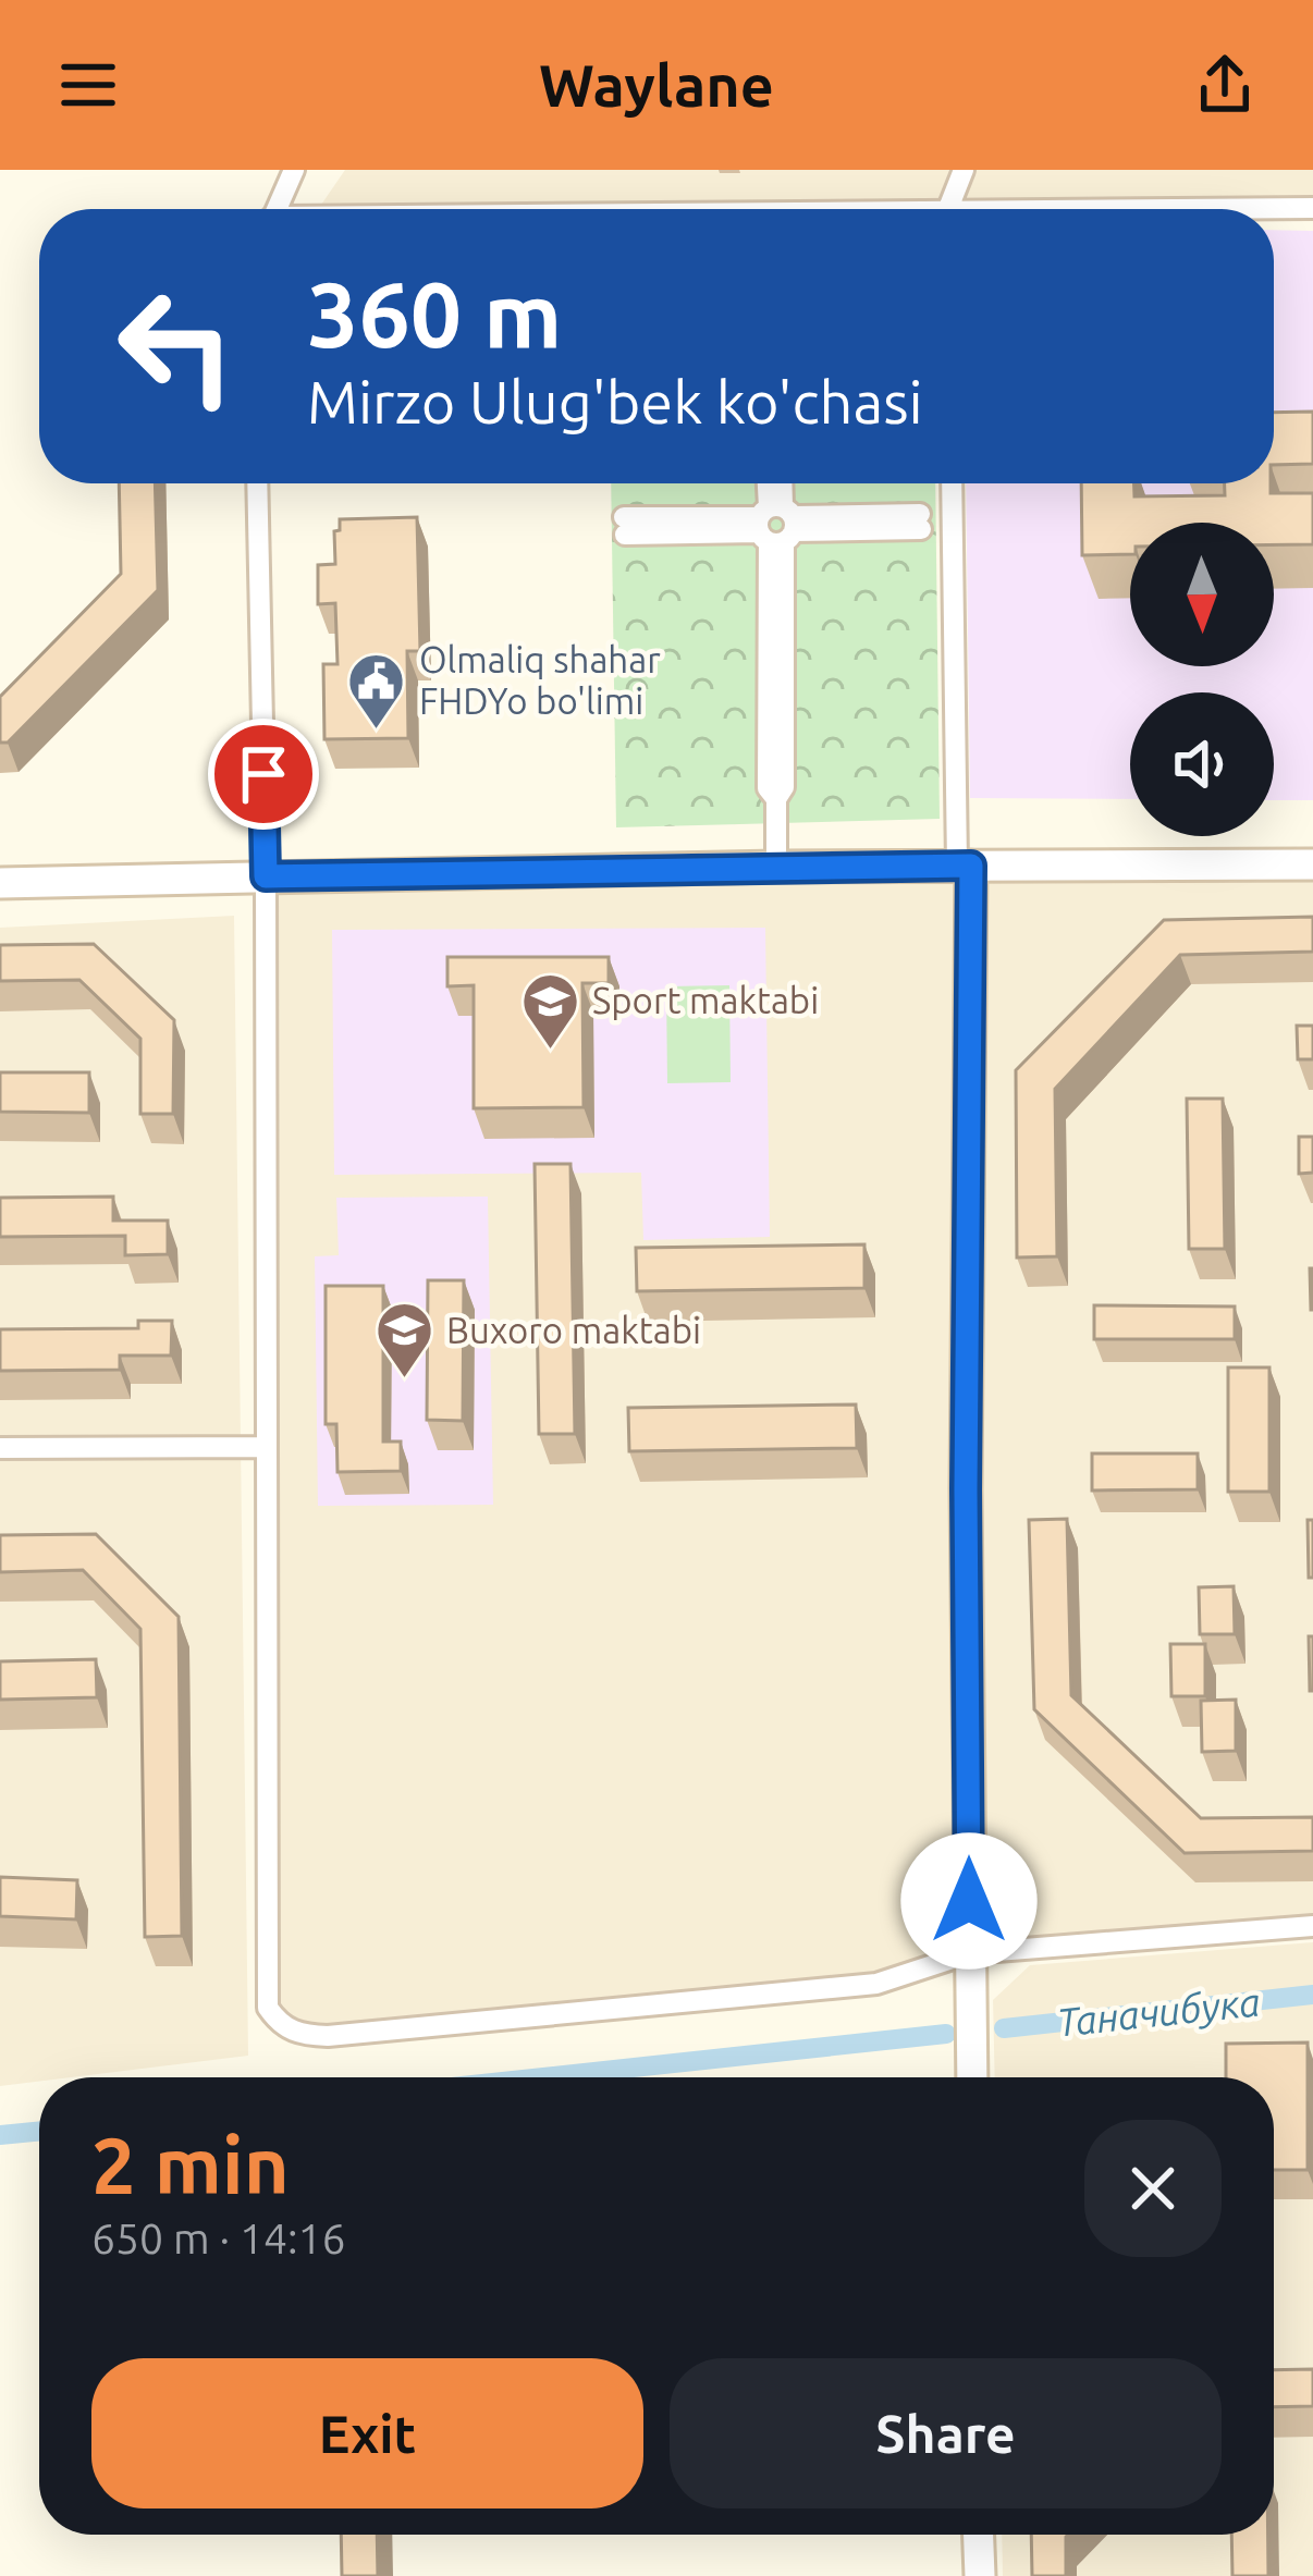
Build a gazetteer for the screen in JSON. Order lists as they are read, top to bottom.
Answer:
{
  "water": ["Таначибука"],
  "places": {
    "public building": ["Olmaliq shahar FHDYo bo'limi"],
    "school or university": ["Sport maktabi", "Buxoro maktabi"]
  },
  "north": "bottom",
  "page": {
    "header": "Waylane",
    "turn": ["360 m", "Mirzo Ulug'bek ko'chasi"],
    "heading": ["2 min", "650 m · 14:16"],
    "buttons": ["Exit", "Share"]
  }
}
